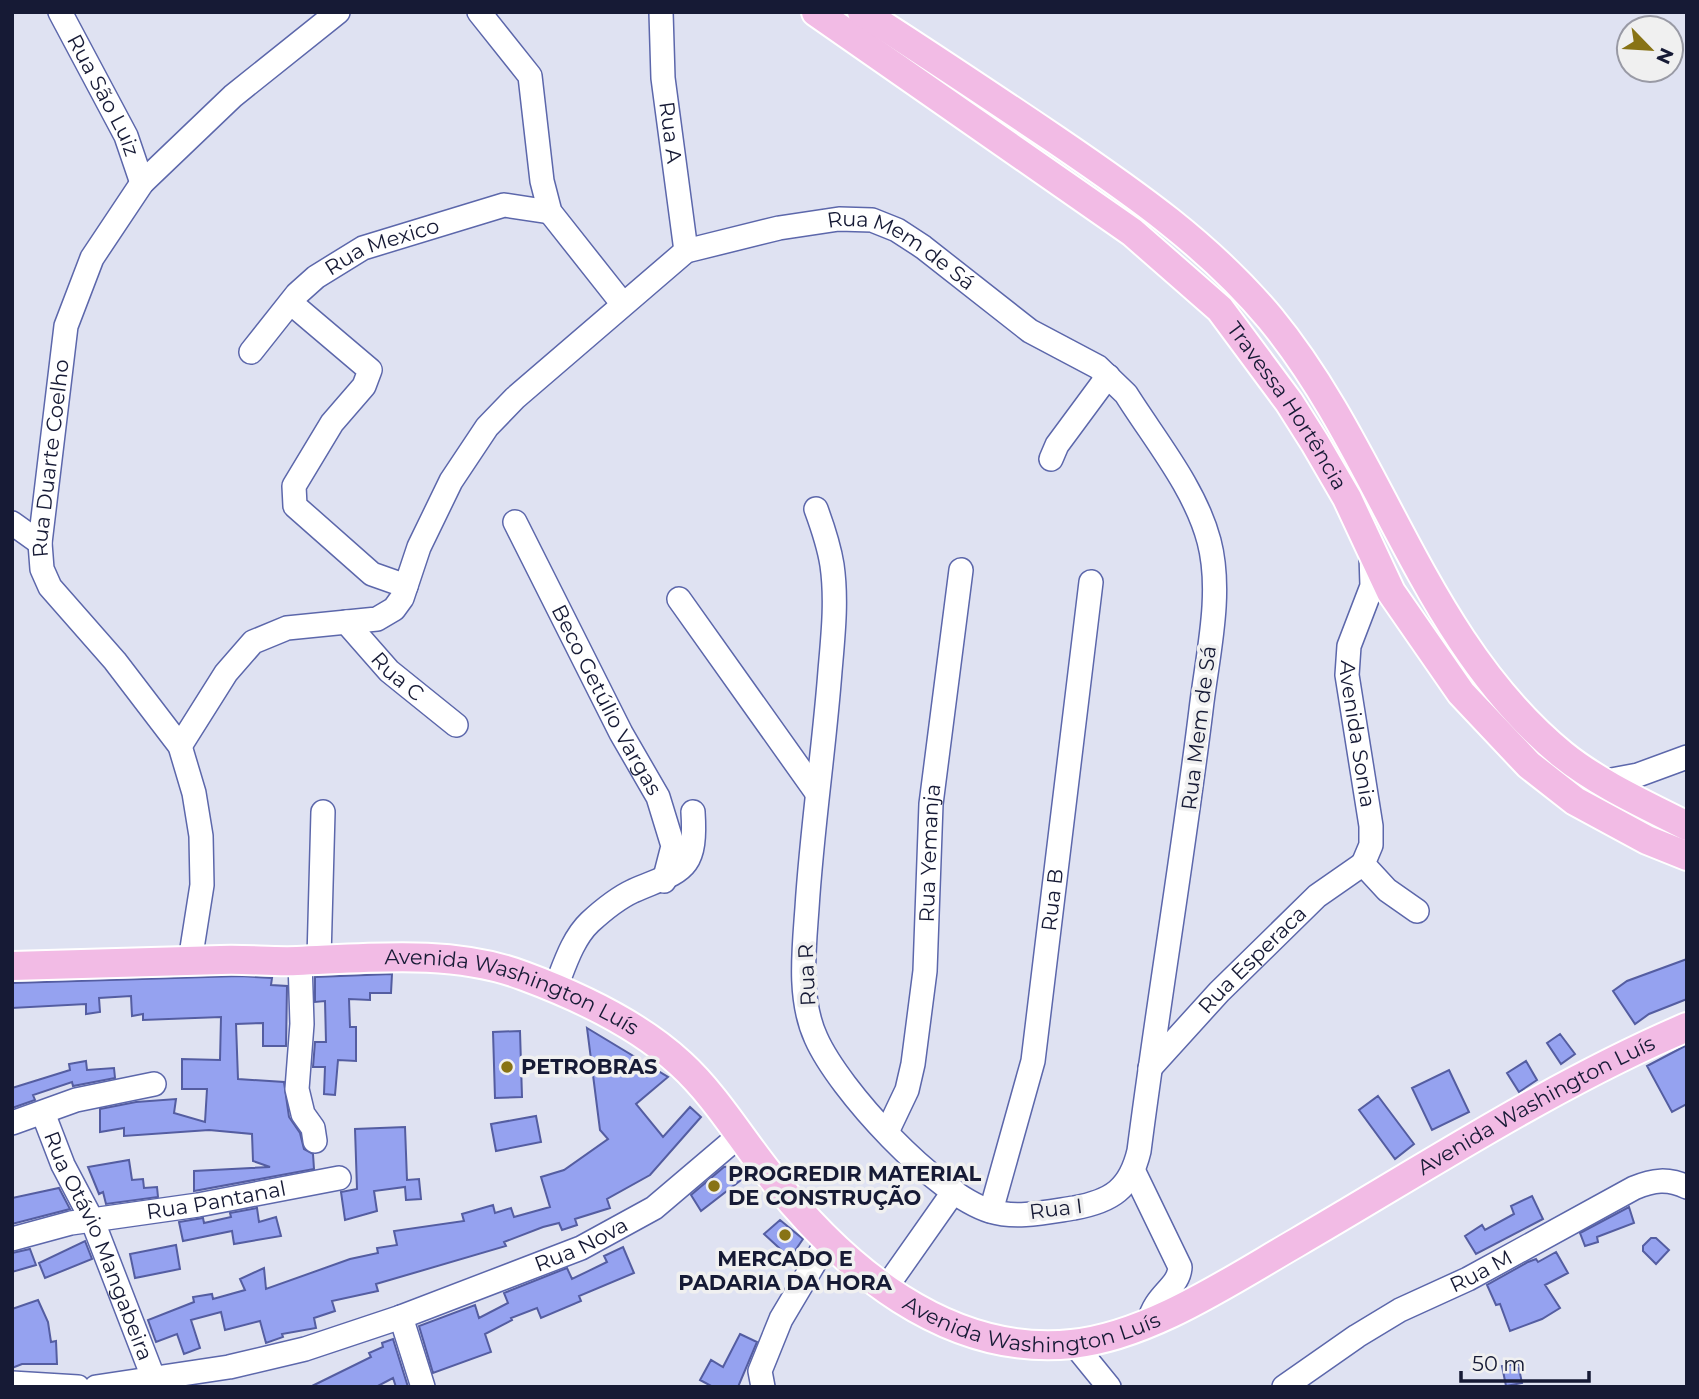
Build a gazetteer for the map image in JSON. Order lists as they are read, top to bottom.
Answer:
{
  "streets": {
    "main road": ["Travessa Hortência", "Avenida Washington Luís"],
    "street": [
      "Rua São Luiz",
      "Rua A",
      "Rua Mexico",
      "Rua Mem de Sá",
      "Rua Duarte Coelho",
      "Rua C",
      "Beco Getúlio Vargas",
      "Avenida Sonia",
      "Rua Yemanja",
      "Rua B",
      "Rua Esperaca",
      "Rua R",
      "Rua Pantanal",
      "Rua I",
      "Rua Nova",
      "Rua Otávio Mangabeira",
      "Rua M"
    ]
  },
  "crossings": [
    ["Rua São Luiz", "Rua Duarte Coelho"],
    ["Rua A", "Rua Mem de Sá"],
    ["Rua Mem de Sá", "Rua Duarte Coelho"],
    ["Rua Mem de Sá", "Rua C"],
    ["Rua Mem de Sá", "Rua Esperaca"],
    ["Travessa Hortência", "Avenida Sonia"],
    ["Rua Duarte Coelho", "Avenida Washington Luís"],
    ["Avenida Sonia", "Rua Esperaca"],
    ["Rua Yemanja", "Rua R"],
    ["Rua Yemanja", "Rua I"],
    ["Rua B", "Rua I"],
    ["Rua R", "Rua I"],
    ["Avenida Washington Luís", "Rua Nova"],
    ["Rua Pantanal", "Rua Otávio Mangabeira"],
    ["Rua Nova", "Rua Otávio Mangabeira"]
  ],
  "places": ["PETROBRAS", "PROGREDIR MATERIAL DE CONSTRUÇÃO", "MERCADO E PADARIA DA HORA"],
  "scale_bar": "50 m",
  "north": "bottom right"
}
